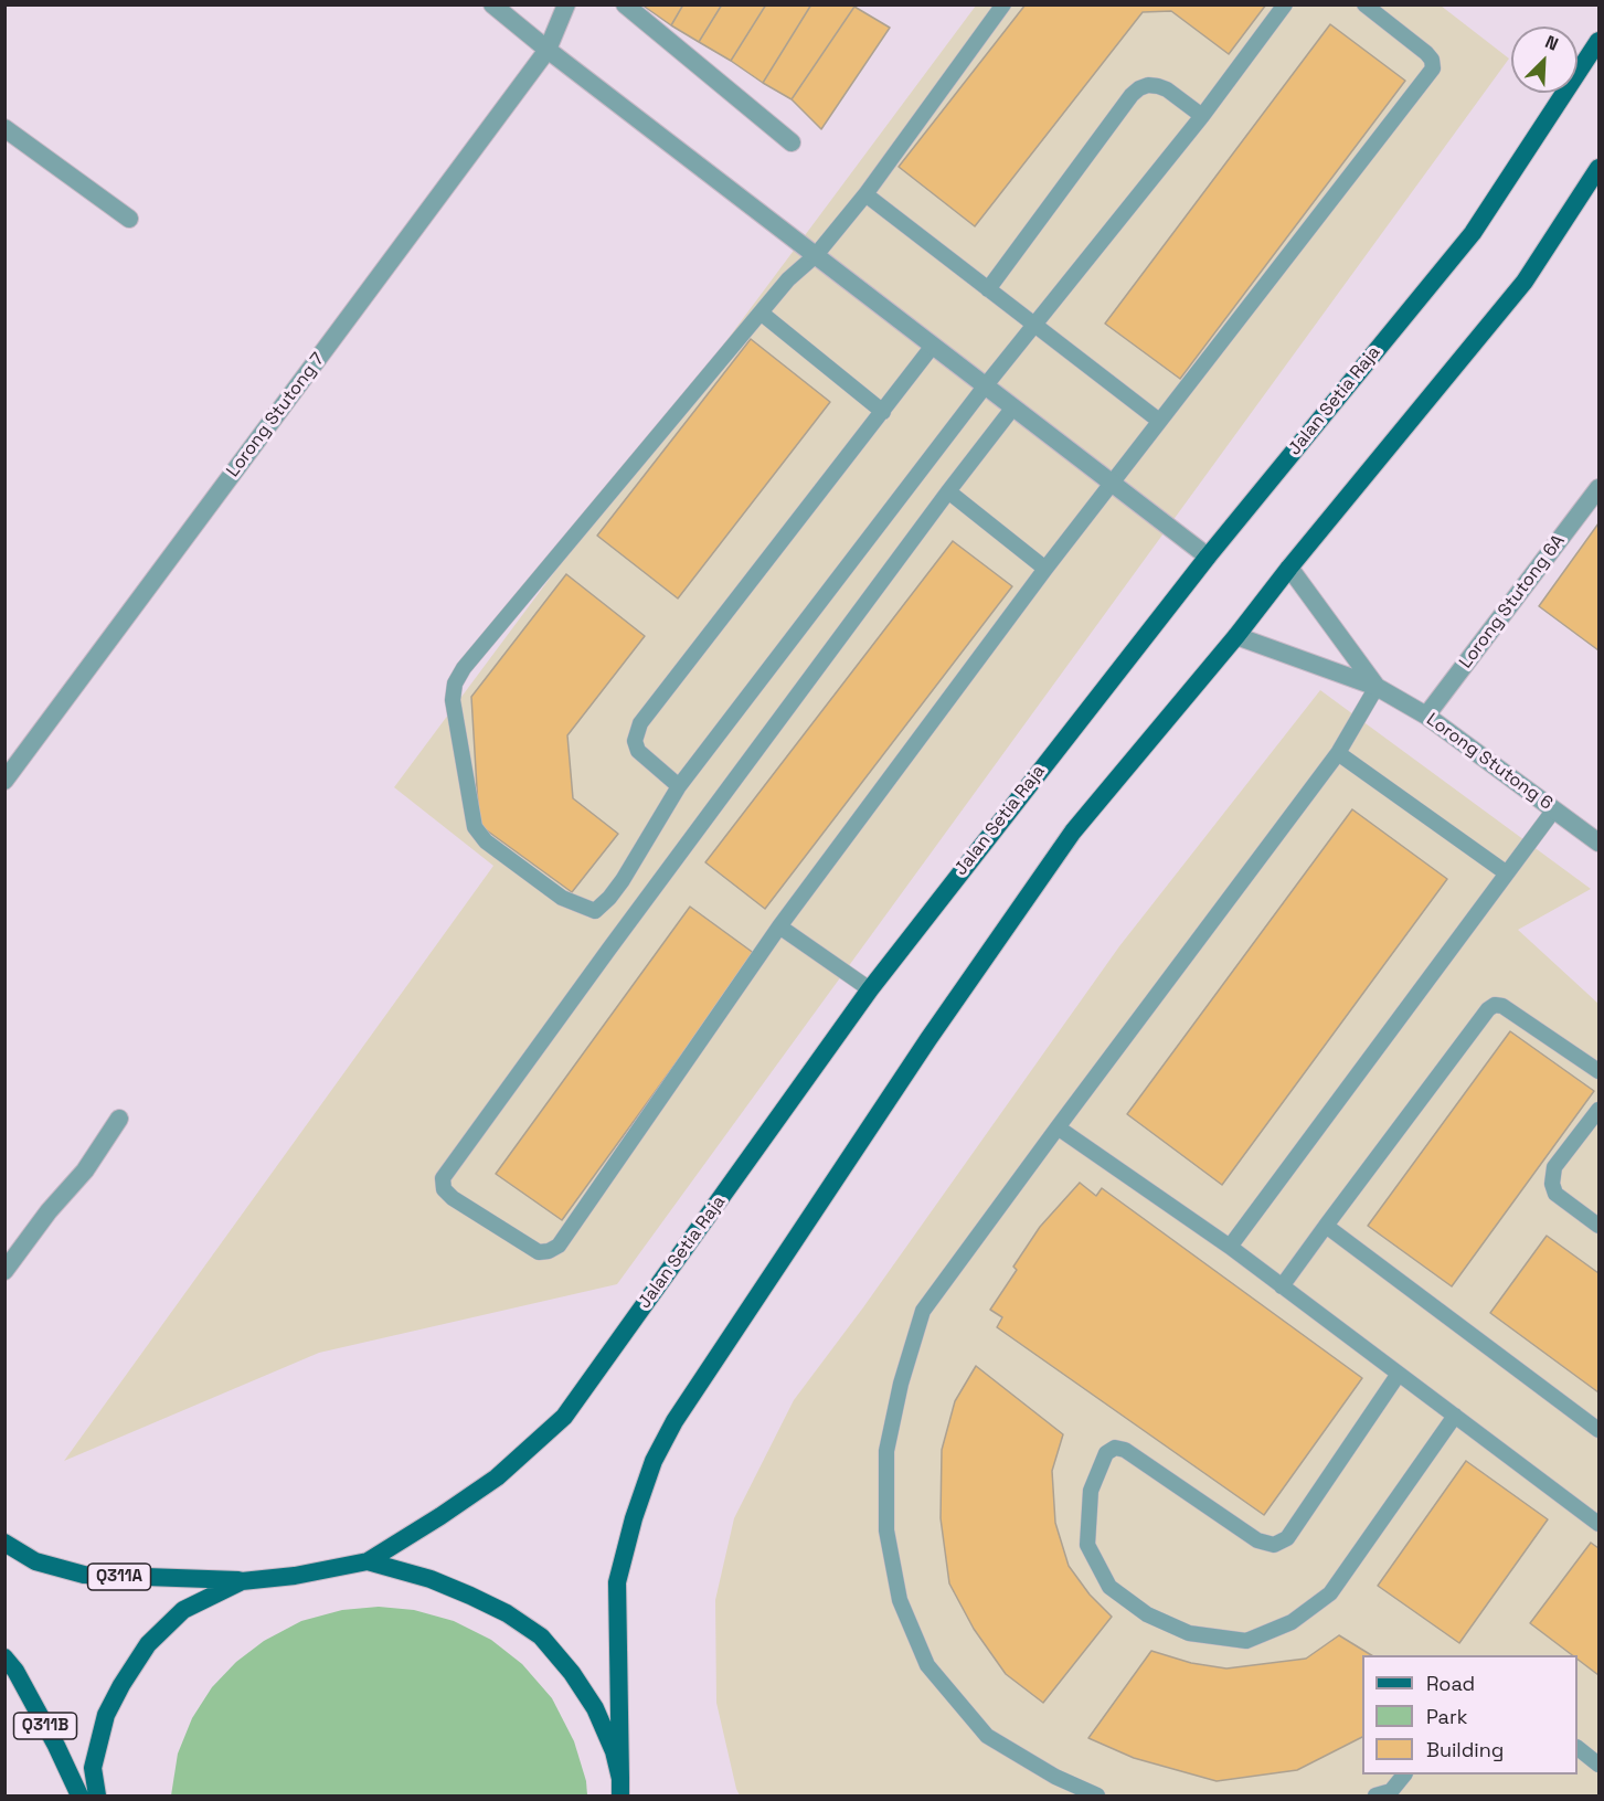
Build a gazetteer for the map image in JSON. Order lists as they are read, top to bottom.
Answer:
{
  "streets": {
    "main road": ["Jalan Setia Raja", "Q311A", "Q311B"],
    "street": ["Lorong Stutong 7", "Lorong Stutong 6A", "Lorong Stutong 6"]
  },
  "crossings": [
    ["Lorong Stutong 6A", "Lorong Stutong 6"]
  ],
  "legend": ["Road", "Park", "Building"],
  "north": "top right"
}
